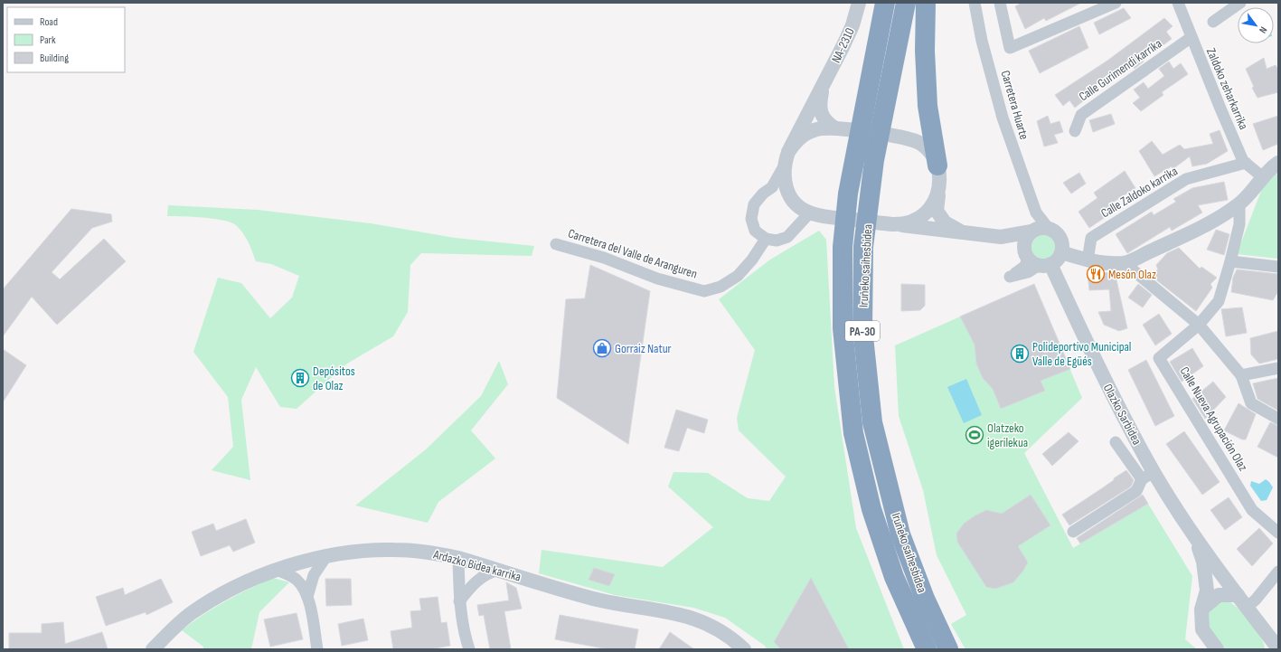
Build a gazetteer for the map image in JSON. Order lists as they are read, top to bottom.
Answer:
{
  "streets": {
    "highway": ["Iruñeko saihesbidea", "PA-30"],
    "street": [
      "NA-2310",
      "Calle Gurimendi karrika",
      "Zaldoko zeharkarrika",
      "Carretera Huarte",
      "Calle Zaldoko karrika",
      "Carretera del Valle de Aranguren",
      "Olazko Sarbidea",
      "Calle Nueva Agrupación Olaz",
      "Ardazko Bidea karrika"
    ]
  },
  "crossings": [
    ["Calle Gurimendi karrika", "Zaldoko zeharkarrika"],
    ["Zaldoko zeharkarrika", "Calle Zaldoko karrika"],
    ["Carretera Huarte", "Olazko Sarbidea"]
  ],
  "places": {
    "restaurant": ["Mesón Olaz"],
    "shop": ["Gorraiz Natur"],
    "building": ["Polideportivo Municipal Valle de Egüés", "Depósitos de Olaz"],
    "sports": ["Olatzeko igerilekua"]
  },
  "legend": ["Road", "Park", "Building"],
  "north": "bottom right"
}
